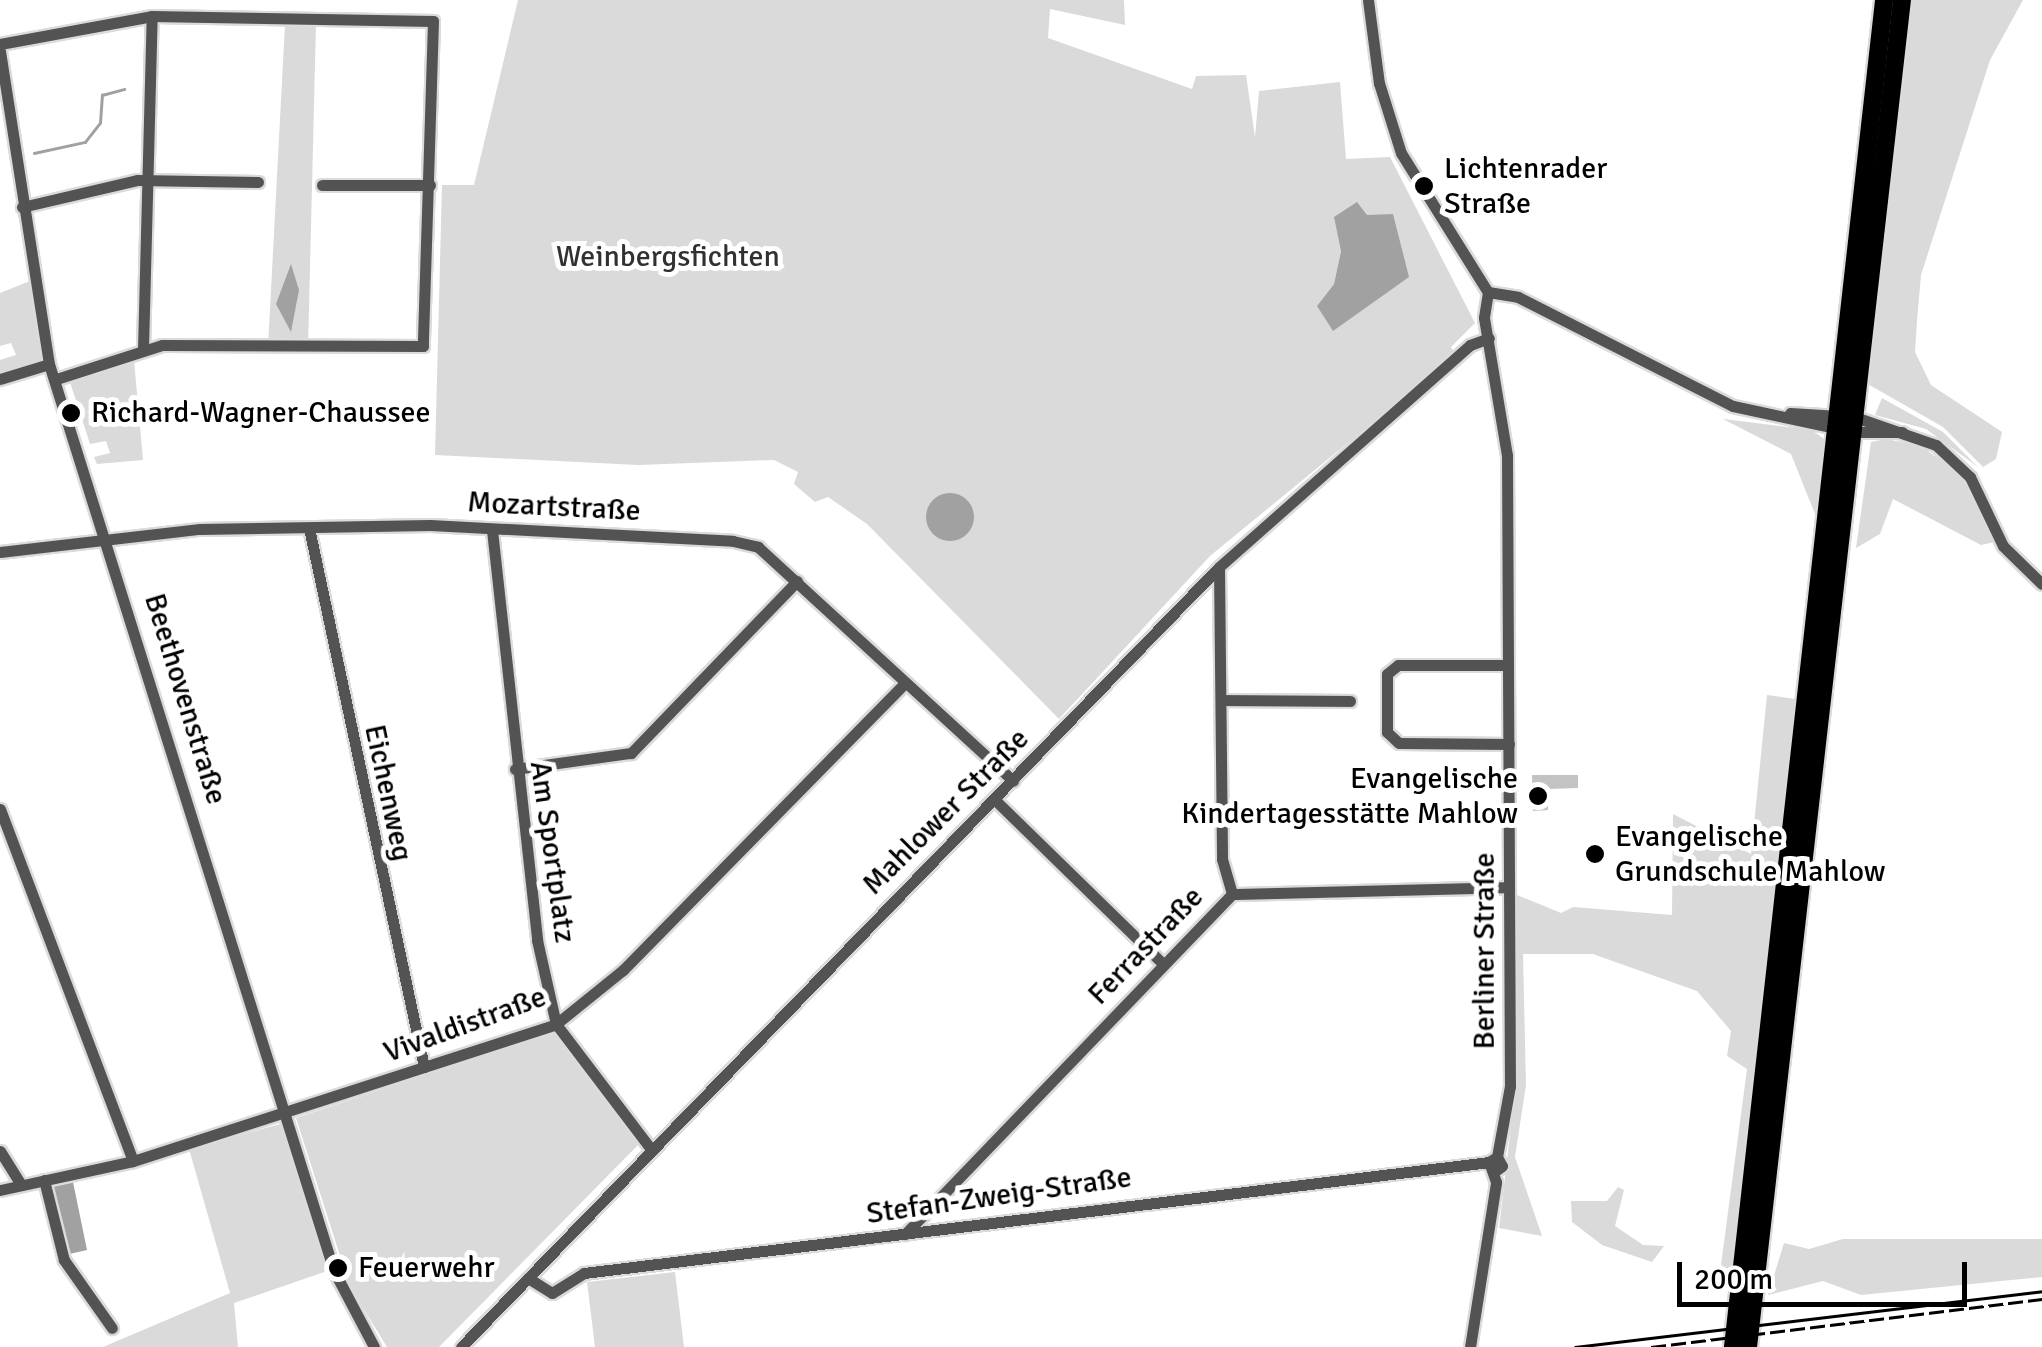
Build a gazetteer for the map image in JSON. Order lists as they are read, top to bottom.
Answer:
{
  "streets": {
    "street": [
      "Mozartstraße",
      "Beethovenstraße",
      "Eichenweg",
      "Mahlower Straße",
      "Am Sportplatz",
      "Ferrastraße",
      "Berliner Straße",
      "Vivaldistraße",
      "Stefan-Zweig-Straße"
    ]
  },
  "crossings": [
    ["Mozartstraße", "Beethovenstraße"],
    ["Mozartstraße", "Eichenweg"],
    ["Mozartstraße", "Mahlower Straße"],
    ["Mozartstraße", "Am Sportplatz"],
    ["Mozartstraße", "Vivaldistraße"],
    ["Beethovenstraße", "Vivaldistraße"],
    ["Eichenweg", "Vivaldistraße"],
    ["Mahlower Straße", "Am Sportplatz"],
    ["Mahlower Straße", "Berliner Straße"],
    ["Mahlower Straße", "Stefan-Zweig-Straße"],
    ["Am Sportplatz", "Vivaldistraße"],
    ["Ferrastraße", "Berliner Straße"],
    ["Ferrastraße", "Stefan-Zweig-Straße"],
    ["Berliner Straße", "Stefan-Zweig-Straße"]
  ],
  "parks": ["Weinbergsfichten"],
  "places": [
    "Lichtenrader Straße",
    "Richard-Wagner-Chaussee",
    "Evangelische Kindertagesstätte Mahlow",
    "Evangelische Grundschule Mahlow",
    "Feuerwehr"
  ],
  "scale_bar": "200 m"
}
